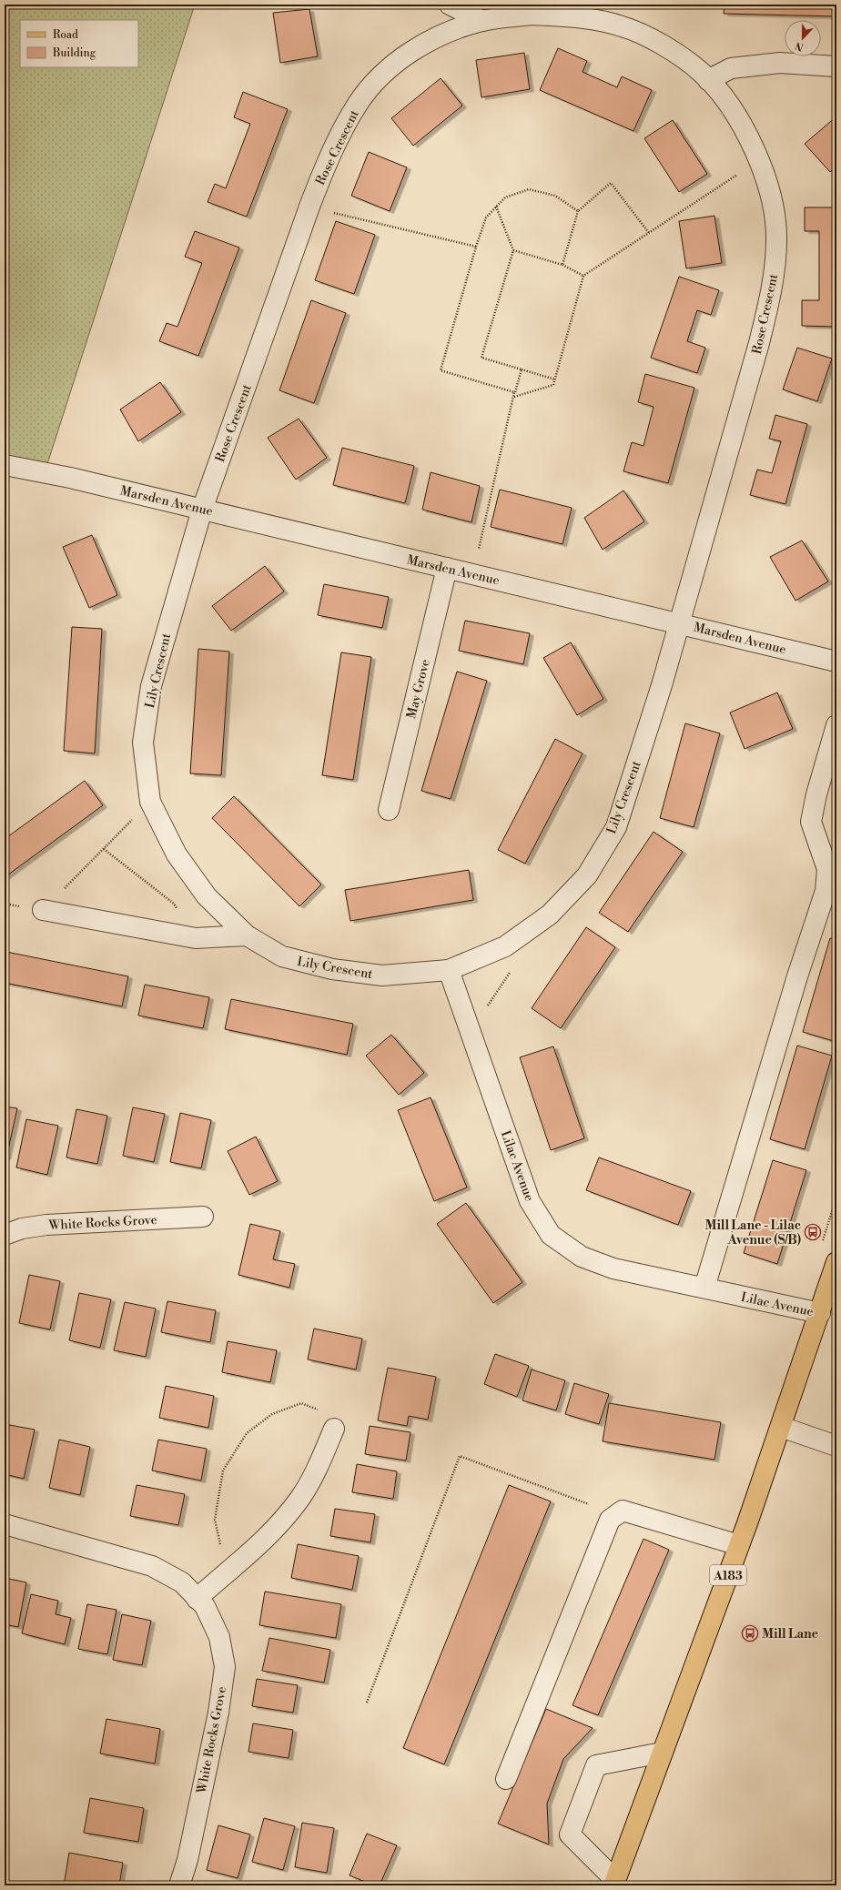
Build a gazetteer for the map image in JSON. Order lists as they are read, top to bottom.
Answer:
{
  "streets": {
    "main road": ["A183"],
    "street": [
      "Rose Crescent",
      "Marsden Avenue",
      "Lily Crescent",
      "May Grove",
      "Lilac Avenue",
      "White Rocks Grove"
    ]
  },
  "crossings": [
    ["Rose Crescent", "Marsden Avenue"],
    ["Rose Crescent", "Lily Crescent"],
    ["Marsden Avenue", "Lily Crescent"],
    ["Marsden Avenue", "May Grove"],
    ["Lily Crescent", "Lilac Avenue"],
    ["Lilac Avenue", "A183"]
  ],
  "places": {
    "bus stop": ["Mill Lane - Lilac Avenue (S/B)", "Mill Lane"]
  },
  "legend": ["Road", "Building"],
  "north": "bottom"
}
